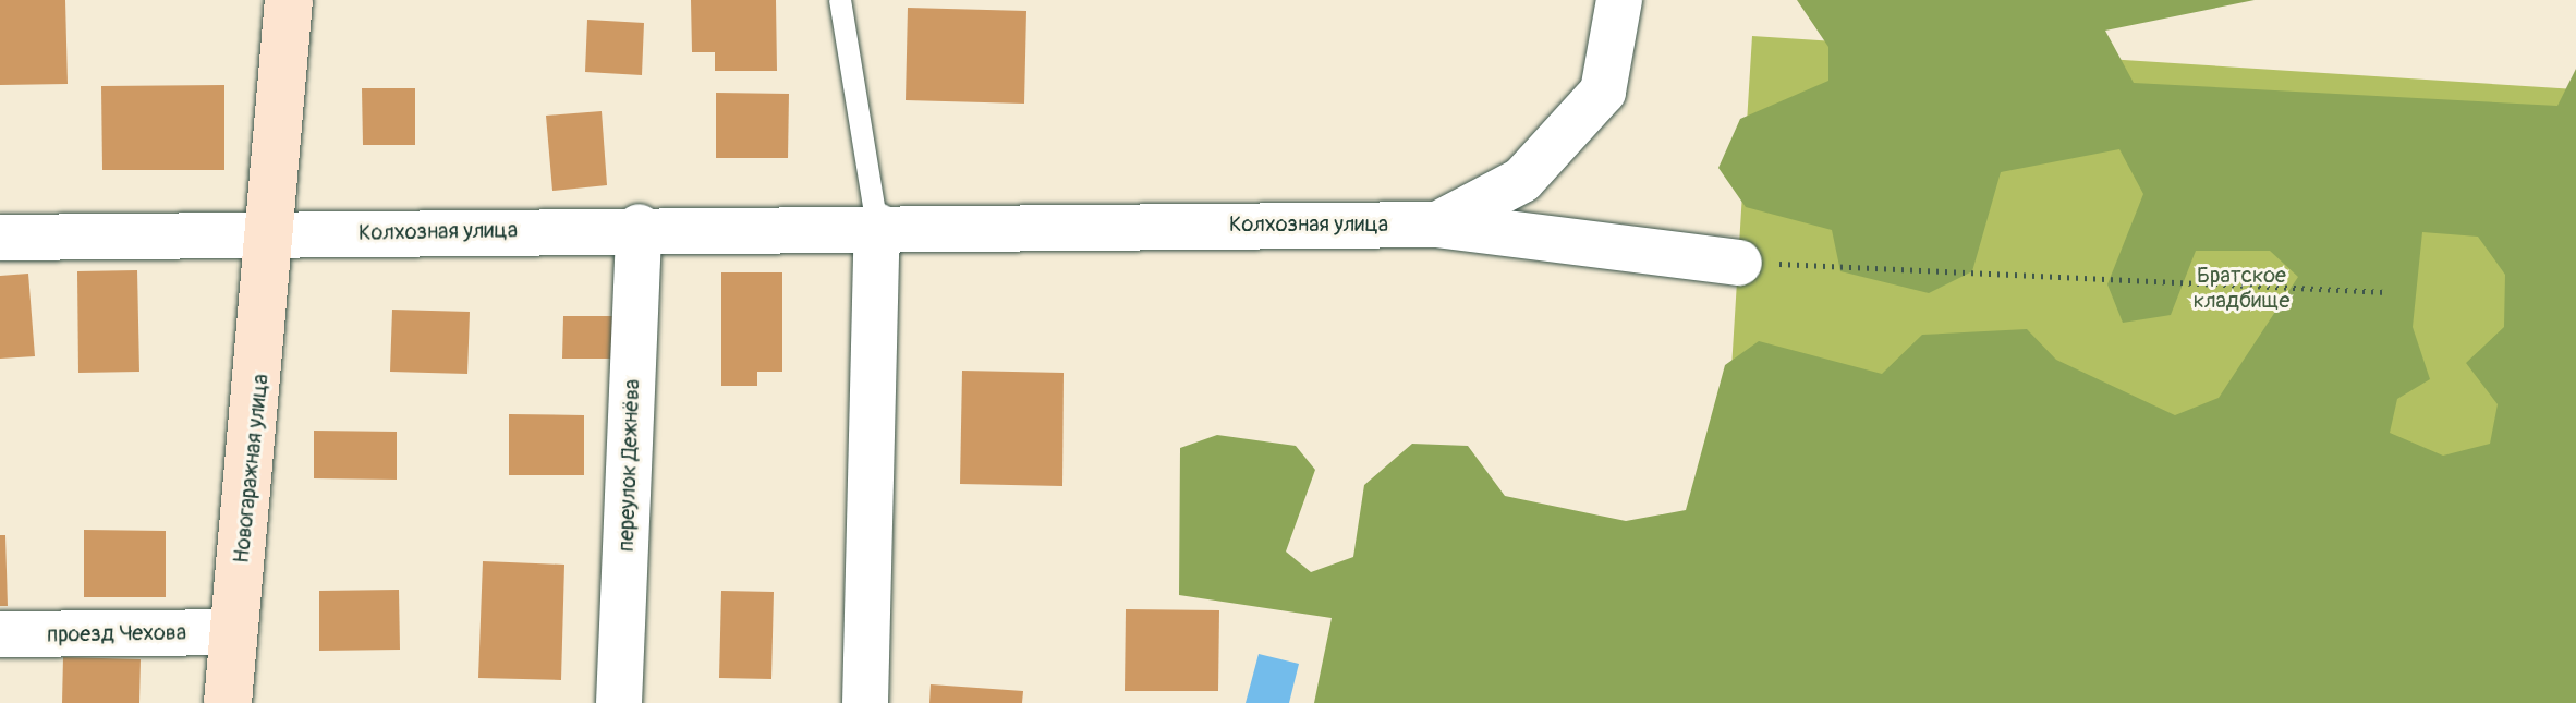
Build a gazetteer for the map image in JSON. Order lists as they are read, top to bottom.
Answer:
{
  "streets": {
    "main road": ["Новогаражная улица"],
    "street": ["Колхозная улица", "переулок Дежнёва", "проезд Чехова"]
  },
  "crossings": [
    ["Колхозная улица", "переулок Дежнёва"],
    ["Колхозная улица", "Новогаражная улица"],
    ["Новогаражная улица", "проезд Чехова"]
  ],
  "parks": ["Братское кладбище"]
}
